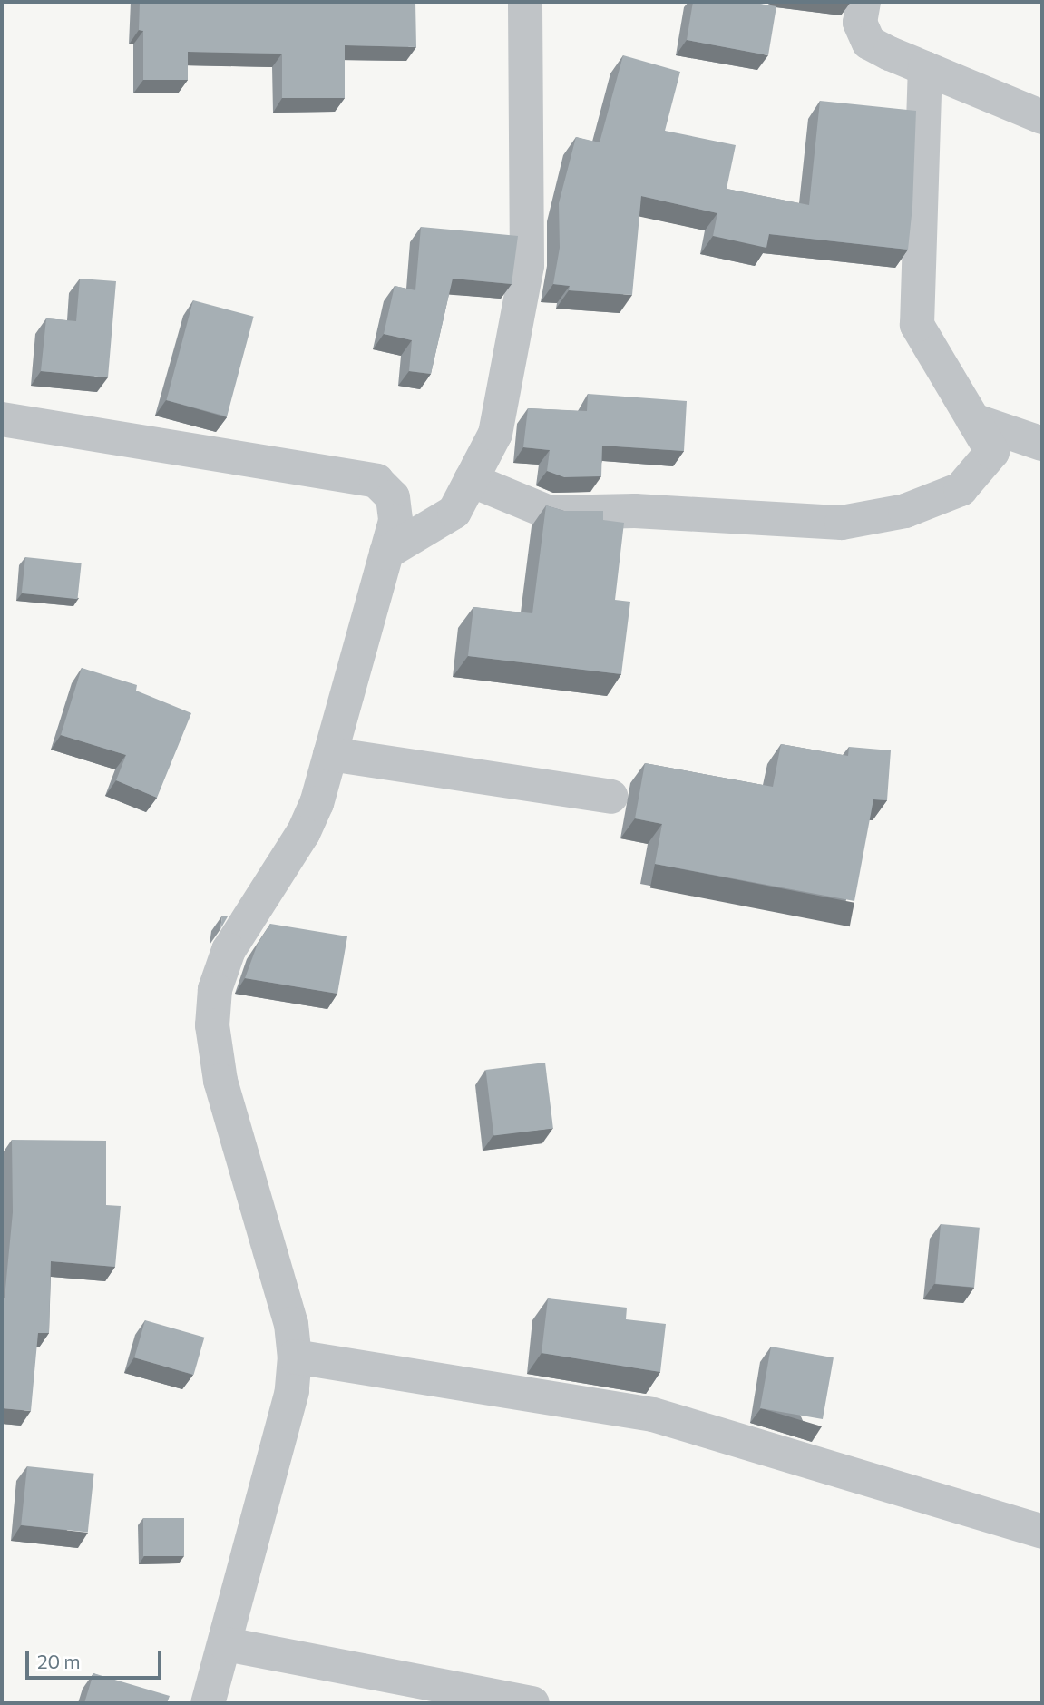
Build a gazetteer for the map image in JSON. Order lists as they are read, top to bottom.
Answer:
{
  "scale_bar": "20 m"
}
